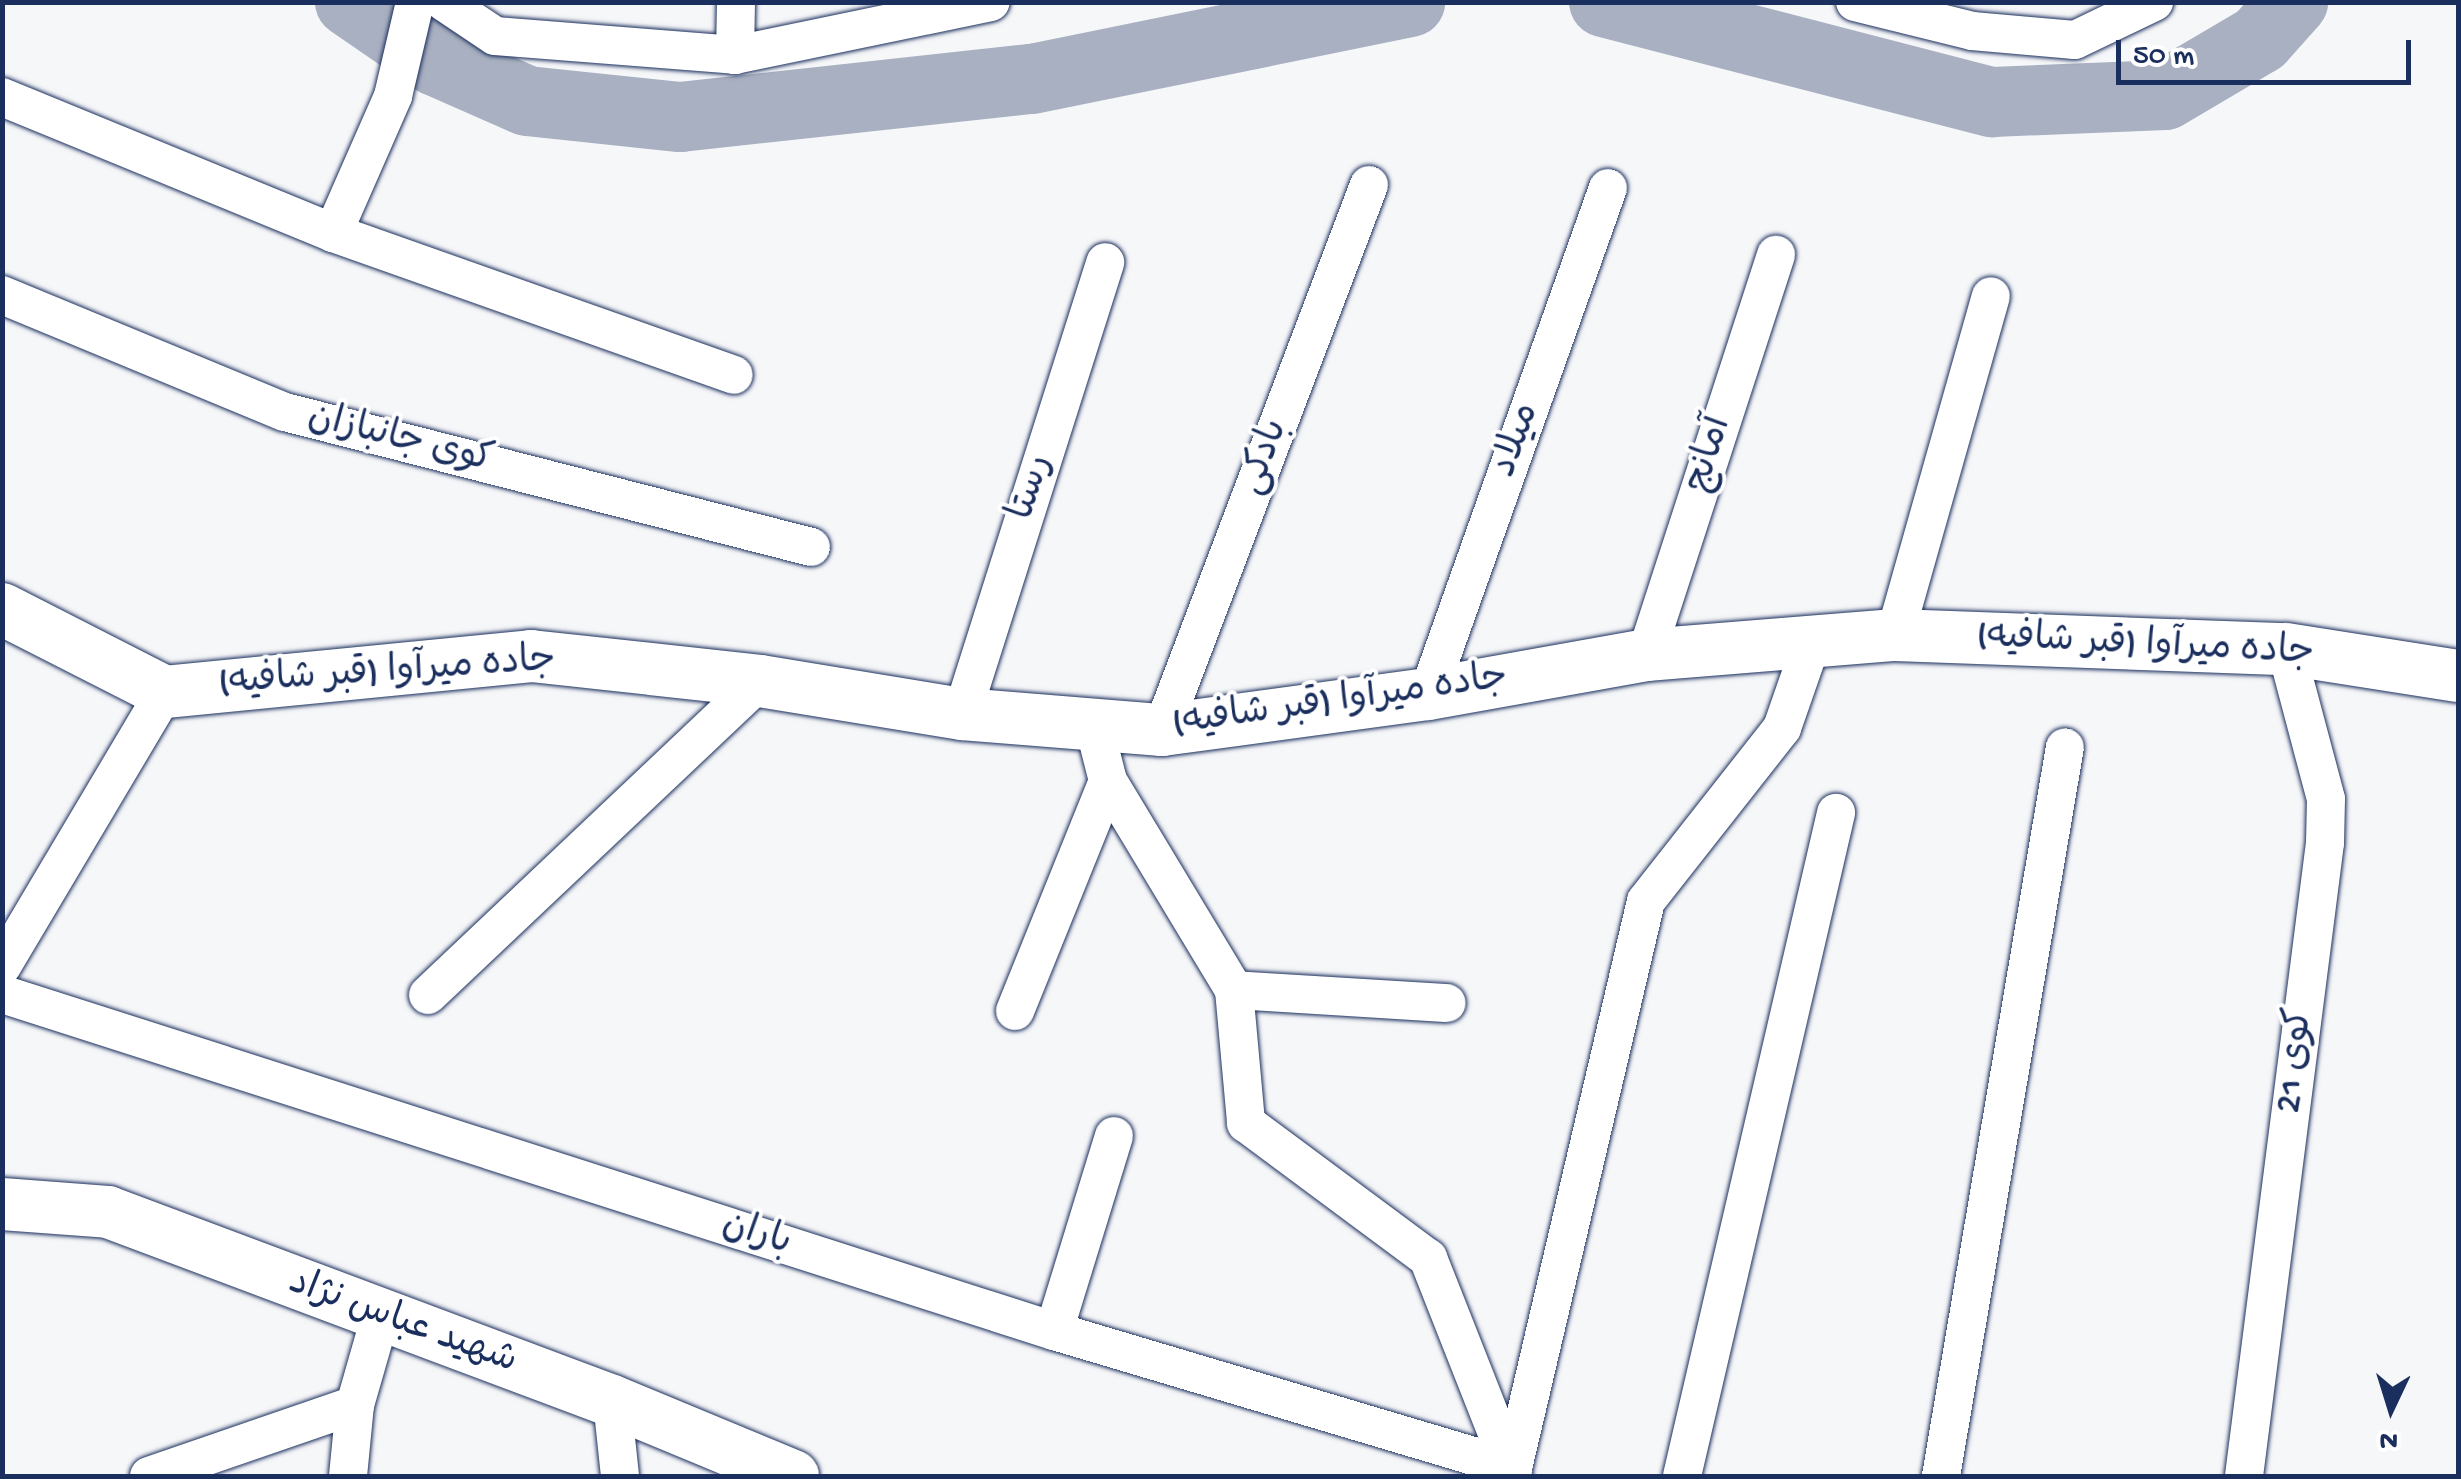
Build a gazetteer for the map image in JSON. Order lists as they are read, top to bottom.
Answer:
{
  "streets": {
    "street": [
      "کوی جانبازان",
      "میلاد",
      "آمانج",
      "بادکی",
      "رستا",
      "جاده میرآوا (قبر شافیه)",
      "کوی 21",
      "باران",
      "شهید عباس نژاد"
    ]
  },
  "crossings": [
    ["میلاد", "جاده میرآوا (قبر شافیه)"],
    ["آمانج", "جاده میرآوا (قبر شافیه)"],
    ["بادکی", "جاده میرآوا (قبر شافیه)"],
    ["رستا", "جاده میرآوا (قبر شافیه)"],
    ["جاده میرآوا (قبر شافیه)", "کوی 21"]
  ],
  "scale_bar": "50 m",
  "north": "bottom"
}
